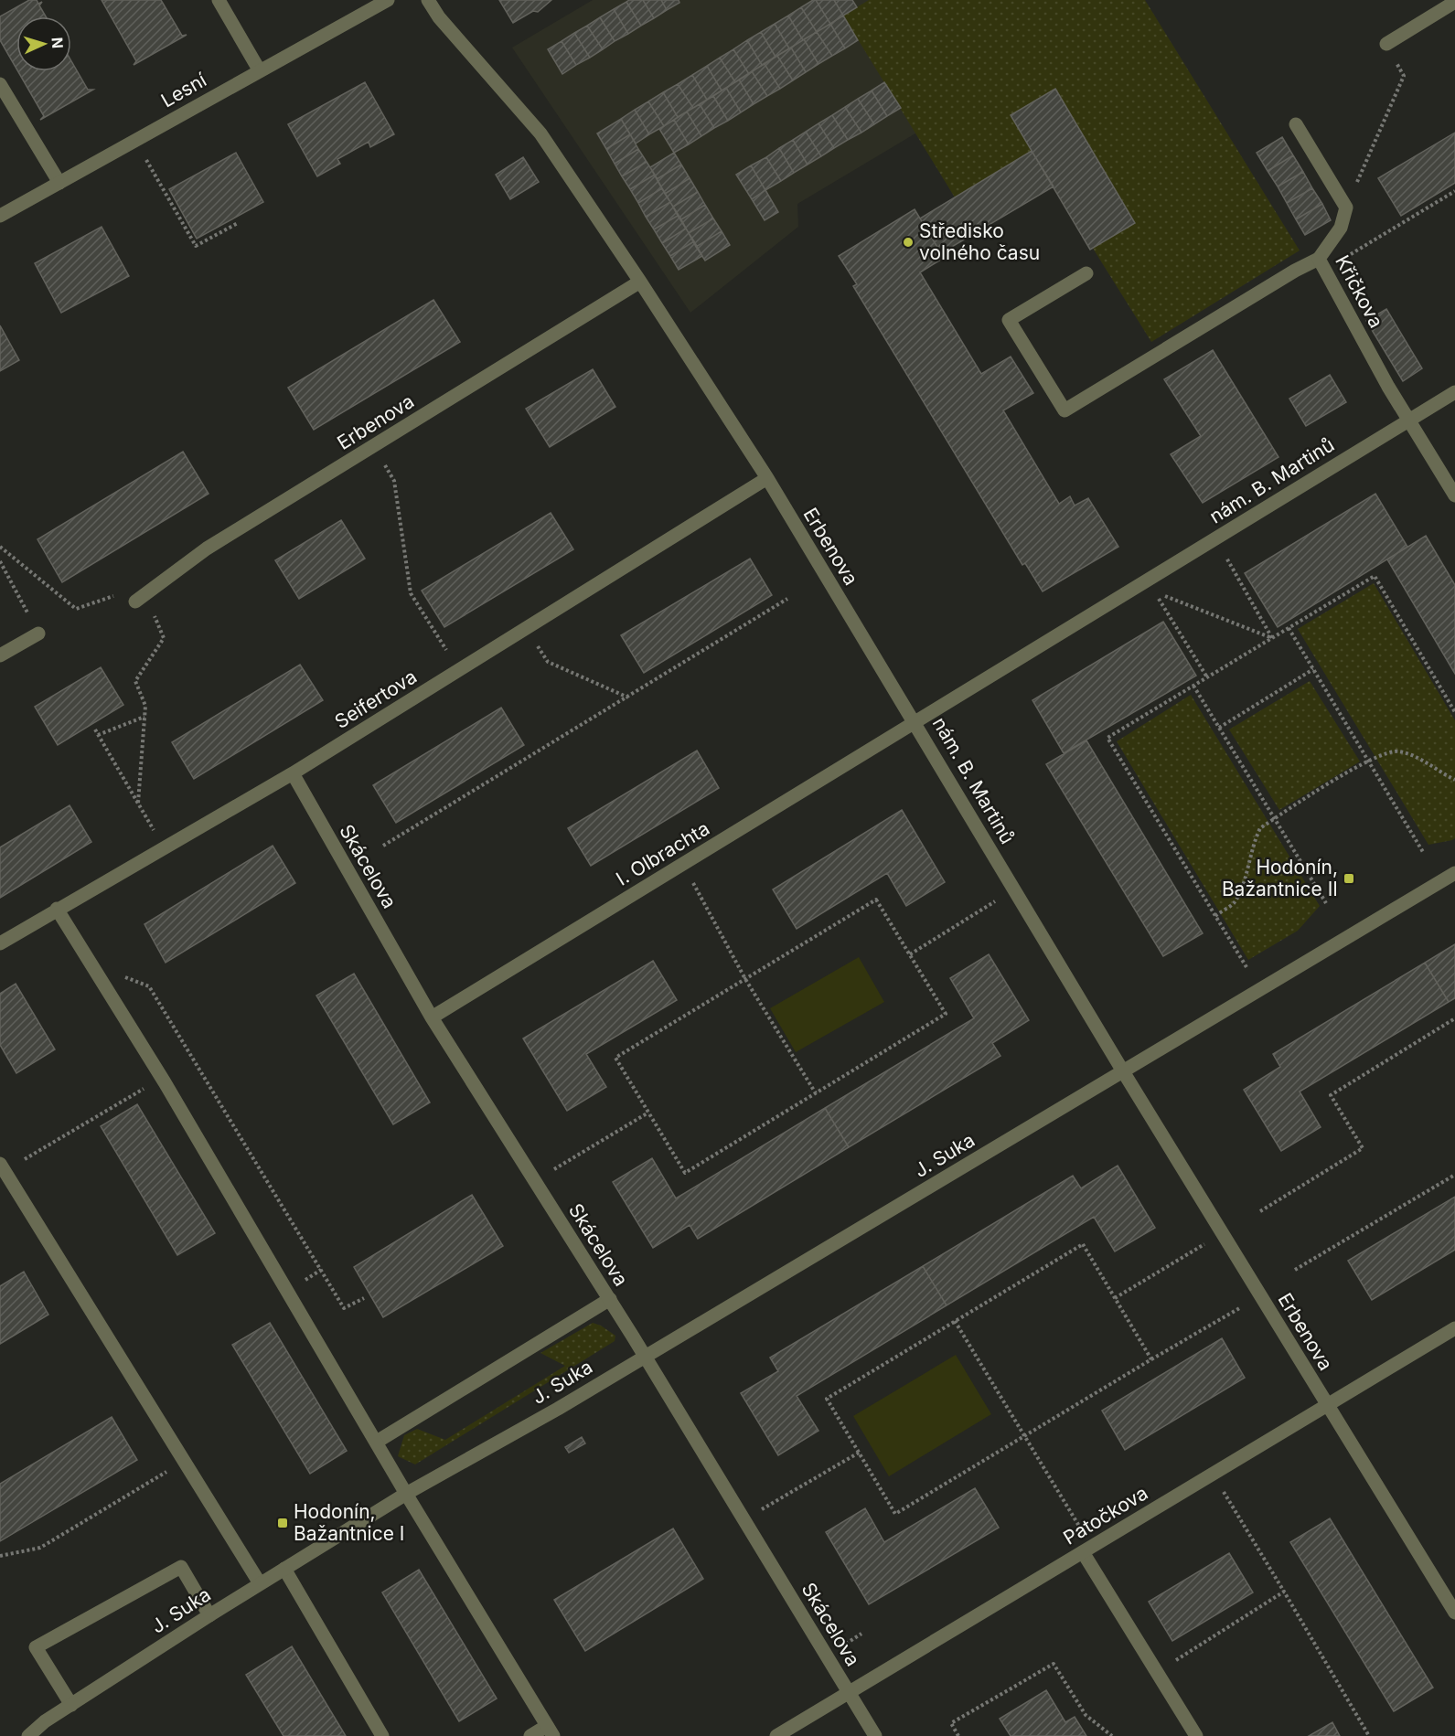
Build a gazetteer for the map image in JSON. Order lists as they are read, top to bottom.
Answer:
{
  "streets": {
    "street": [
      "Lesní",
      "Křičkova",
      "Erbenova",
      "nám. B. Martinů",
      "Seifertova",
      "I. Olbrachta",
      "Skácelova",
      "J. Suka",
      "Patočkova"
    ]
  },
  "crossings": [
    ["Křičkova", "nám. B. Martinů"],
    ["Erbenova", "nám. B. Martinů"],
    ["Erbenova", "Seifertova"],
    ["Erbenova", "I. Olbrachta"],
    ["Erbenova", "J. Suka"],
    ["Erbenova", "Patočkova"],
    ["nám. B. Martinů", "I. Olbrachta"],
    ["nám. B. Martinů", "J. Suka"],
    ["Seifertova", "Skácelova"],
    ["I. Olbrachta", "Skácelova"],
    ["Skácelova", "J. Suka"],
    ["Skácelova", "Patočkova"]
  ],
  "places": {
    "other": ["Středisko volného času"],
    "transit": ["Hodonín, Bažantnice II", "Hodonín, Bažantnice I"]
  },
  "north": "right"
}
